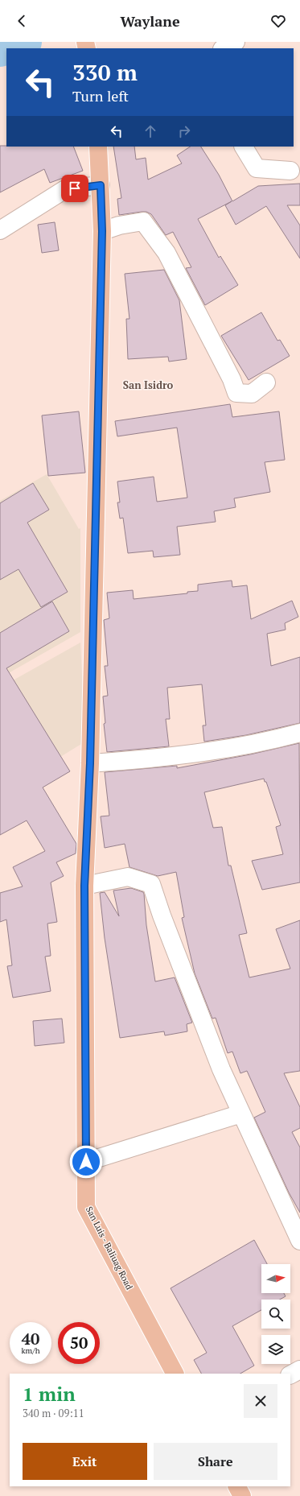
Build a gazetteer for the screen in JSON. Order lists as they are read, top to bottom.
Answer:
{
  "streets": {
    "main road": ["San Luis - Baliuag Road"]
  },
  "districts": ["San Isidro"],
  "north": "right",
  "page": {
    "header": "Waylane",
    "turn": ["330 m", "Turn left"],
    "speed": "40 km/h",
    "limit": "50",
    "heading": ["1 min", "340 m · 09:11"],
    "buttons": ["Exit", "Share"]
  }
}
